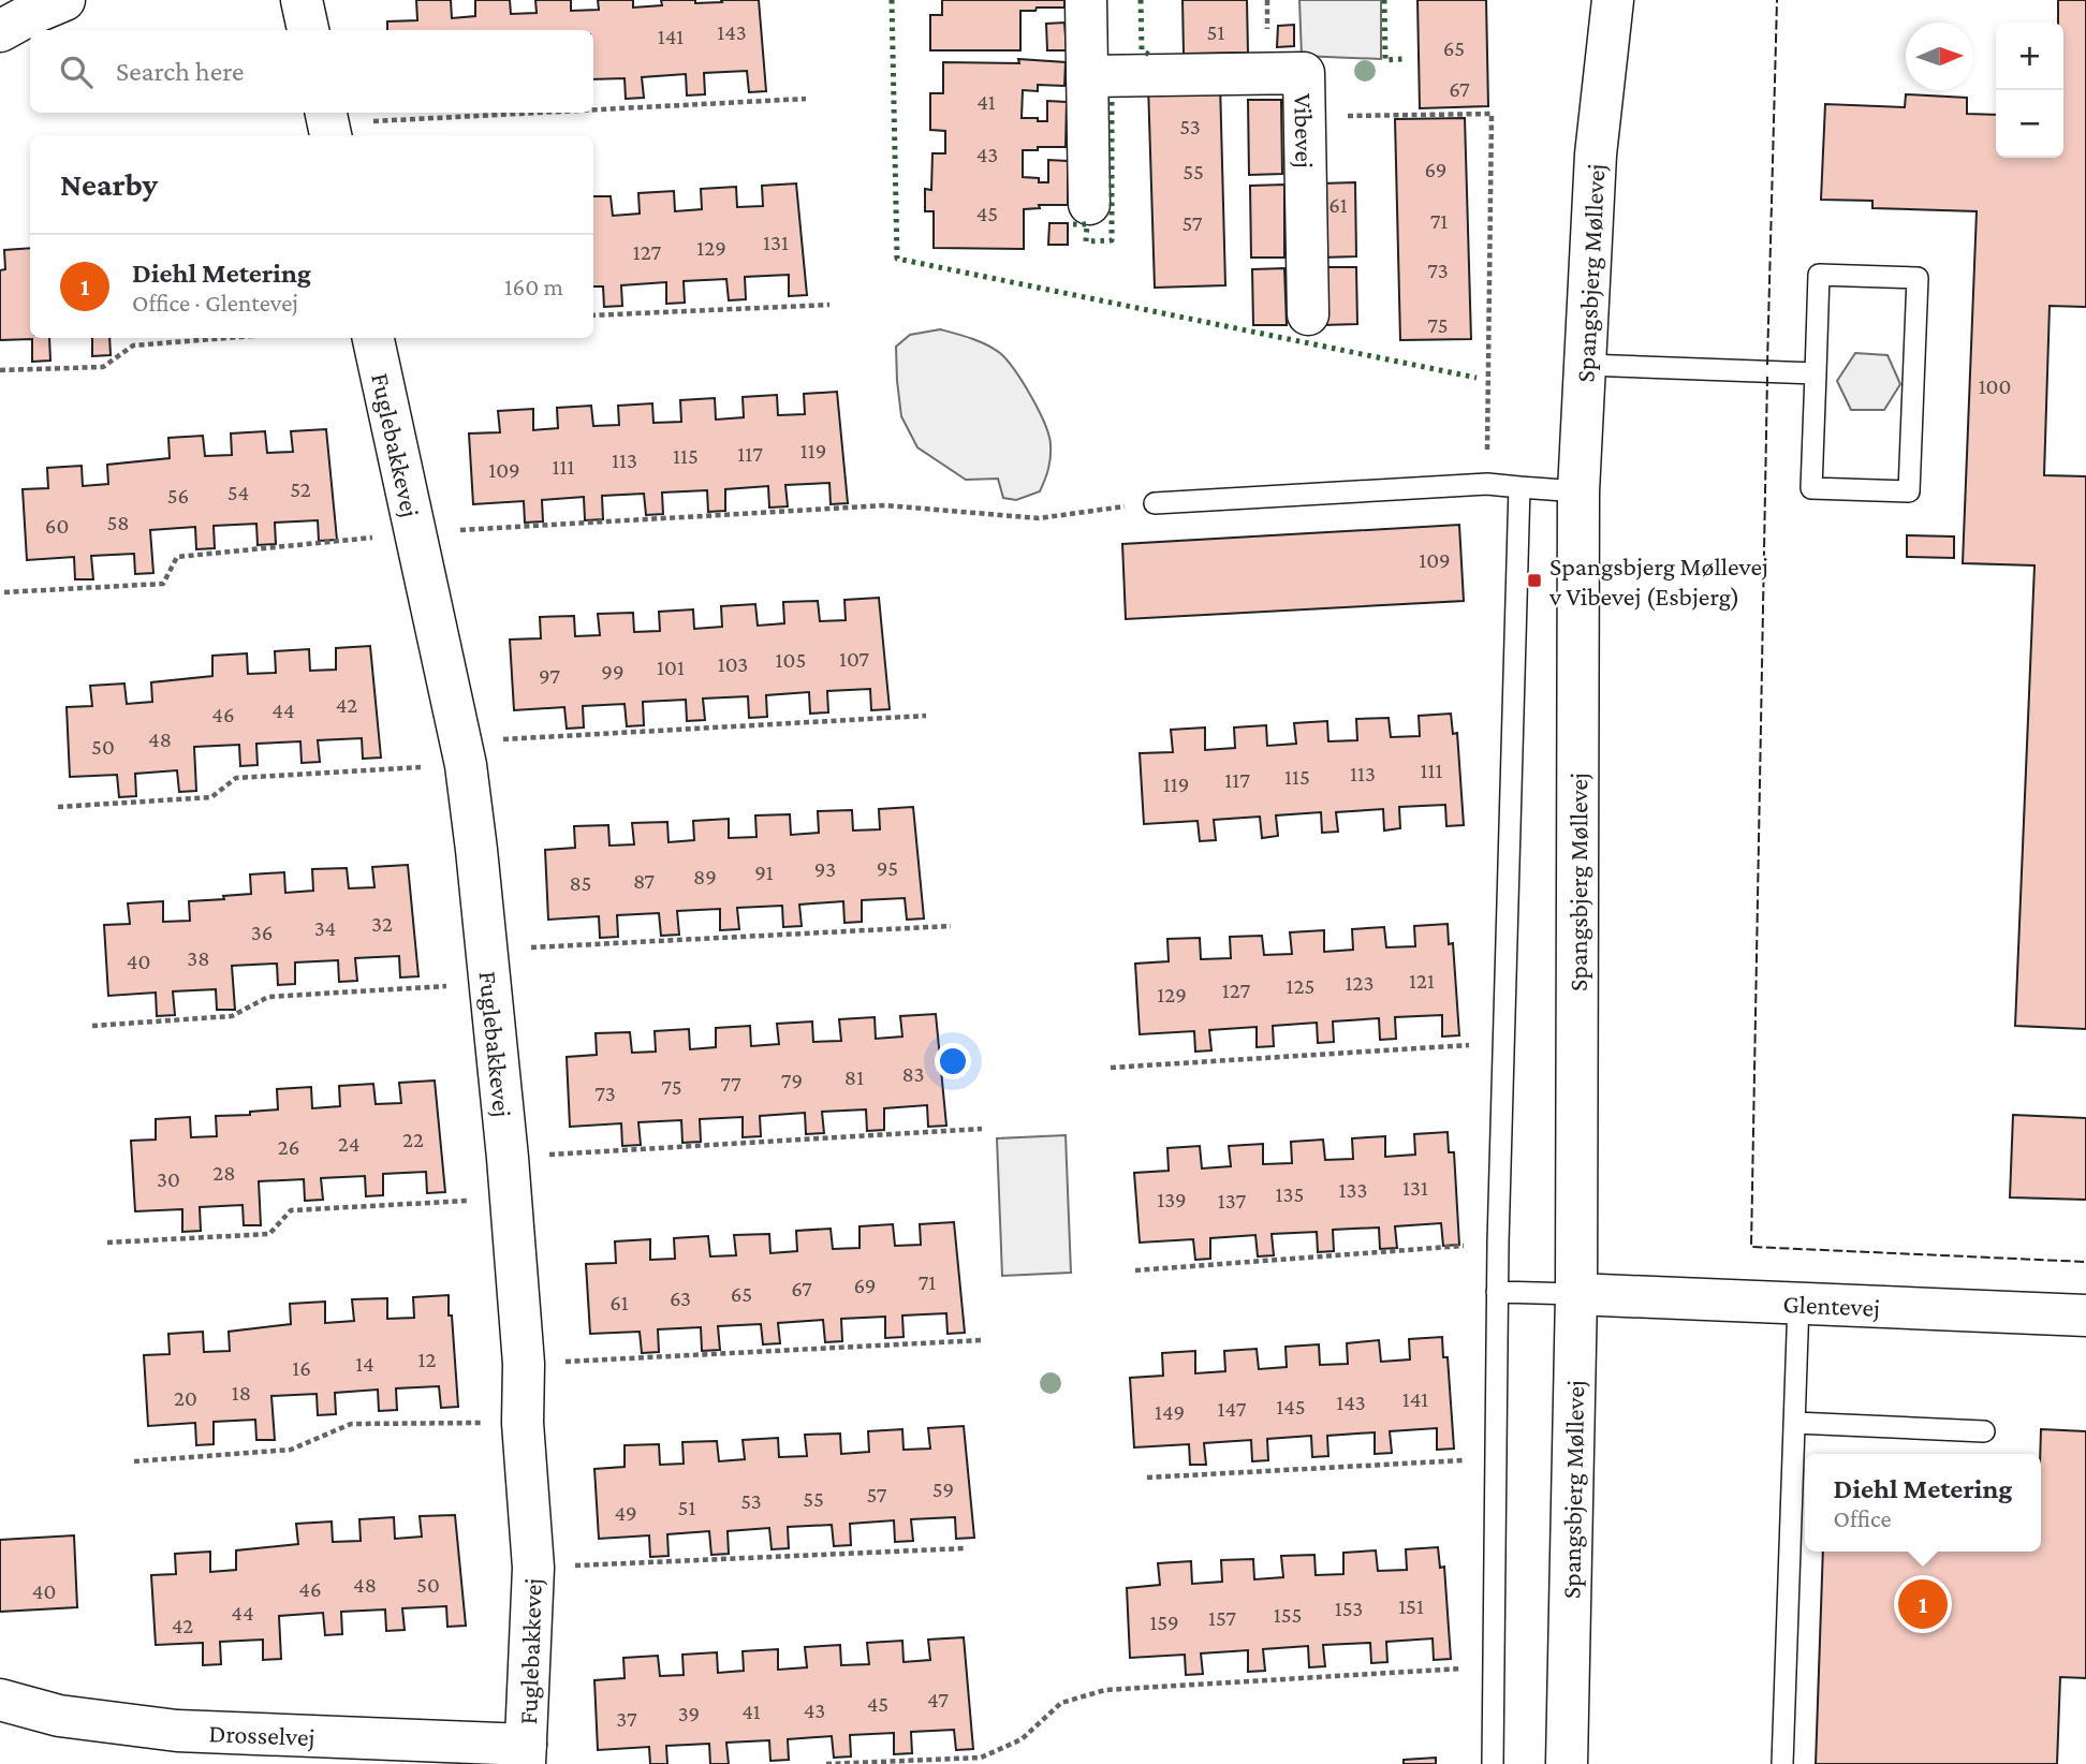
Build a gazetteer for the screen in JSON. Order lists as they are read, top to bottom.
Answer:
{
  "streets": {
    "street": [
      "Vibevej",
      "Spangsbjerg Møllevej",
      "Fuglebakkevej",
      "Glentevej",
      "Drosselvej"
    ]
  },
  "crossings": [
    ["Spangsbjerg Møllevej", "Glentevej"],
    ["Fuglebakkevej", "Drosselvej"]
  ],
  "places": {
    "transit": ["Spangsbjerg Møllevej v Vibevej (Esbjerg)"]
  },
  "house_numbers": [
    "143",
    "51",
    "141",
    "65",
    "67",
    "41",
    "53",
    "43",
    "69",
    "55",
    "61",
    "45",
    "71",
    "57",
    "131",
    "129",
    "127",
    "73",
    "75",
    "100",
    "119",
    "117",
    "115",
    "113",
    "111",
    "109",
    "52",
    "54",
    "56",
    "58",
    "60",
    "109",
    "107",
    "105",
    "103",
    "101",
    "99",
    "97",
    "42",
    "44",
    "46",
    "48",
    "50",
    "111",
    "113",
    "115",
    "117",
    "119",
    "95",
    "93",
    "91",
    "89",
    "87",
    "85",
    "32",
    "34",
    "36",
    "38",
    "40",
    "121",
    "123",
    "125",
    "127",
    "129",
    "83",
    "81",
    "79",
    "77",
    "75",
    "73",
    "22",
    "24",
    "26",
    "28",
    "30",
    "131",
    "133",
    "135",
    "139",
    "137",
    "71",
    "69",
    "67",
    "65",
    "63",
    "61",
    "12",
    "14",
    "16",
    "18",
    "20",
    "141",
    "143",
    "145",
    "147",
    "149",
    "59",
    "57",
    "55",
    "53",
    "51",
    "49",
    "48",
    "50",
    "46",
    "40",
    "151",
    "153",
    "44",
    "155",
    "157",
    "159",
    "42",
    "47",
    "45",
    "43",
    "41",
    "39",
    "37"
  ],
  "north": "right",
  "page": {
    "map_buttons": ["+", "−"],
    "search": "Search here",
    "heading": "Nearby",
    "list": [
      {
        "mark": "1",
        "name": "Diehl Metering",
        "note": "Office · Glentevej",
        "value": "160 m"
      }
    ],
    "popup": ["Diehl Metering", "Office"],
    "pins": "1"
  }
}
